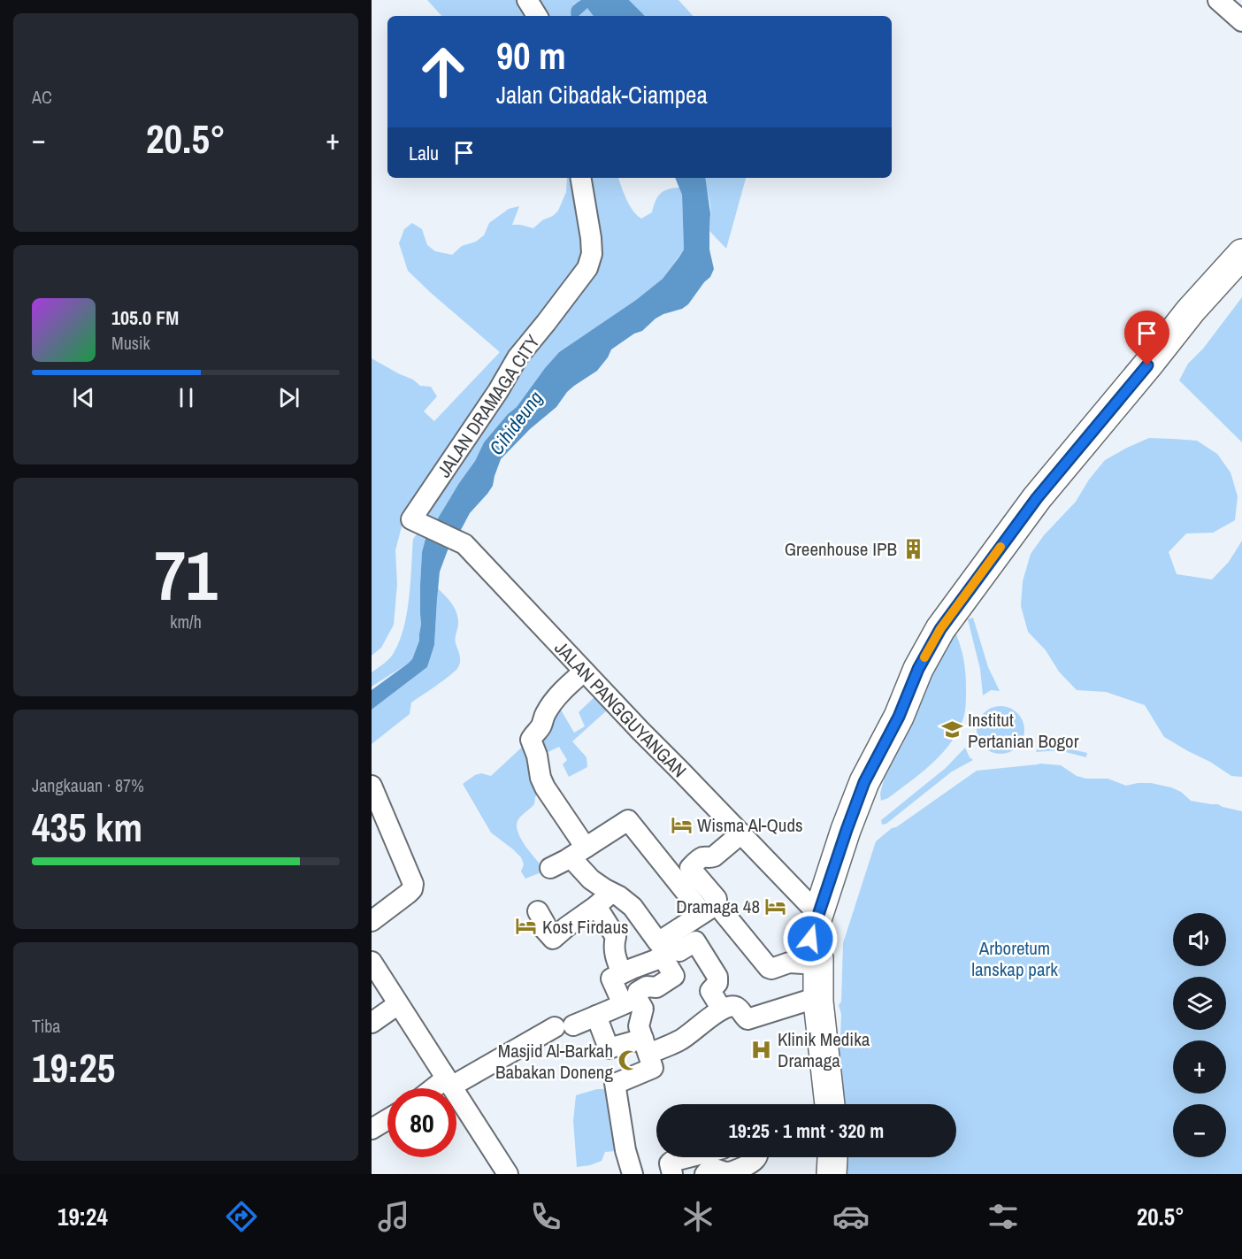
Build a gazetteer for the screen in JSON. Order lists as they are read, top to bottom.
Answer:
{
  "streets": {
    "street": ["JALAN DRAMAGA CITY", "JALAN PANGGUYANGAN"]
  },
  "crossings": [
    ["JALAN DRAMAGA CITY", "JALAN PANGGUYANGAN"]
  ],
  "water": ["Cihideung"],
  "parks": ["Arboretum lanskap park"],
  "places": {
    "building": ["Greenhouse IPB"],
    "school or university": ["Institut Pertanian Bogor"],
    "hotel": ["Wisma Al-Quds", "Dramaga 48", "Kost Firdaus"],
    "hospital": ["Klinik Medika Dramaga"],
    "mosque": ["Masjid Al-Barkah Babakan Doneng"]
  },
  "page": {
    "tile": [
      "AC",
      ["71", "km/h"],
      ["Jangkauan · 87%", "435 km"],
      ["Tiba", "19:25"]
    ],
    "turn": ["90 m", "Jalan Cibadak-Ciampea"],
    "heat": ["−", "20.5°", "+"],
    "then": "Lalu",
    "song": ["105.0 FM", "Musik"],
    "map_buttons": ["+", "−"],
    "limit": "80",
    "trip": "19:25 · 1 mnt · 320 m",
    "tabs": ["19:24", "20.5°"]
  }
}
